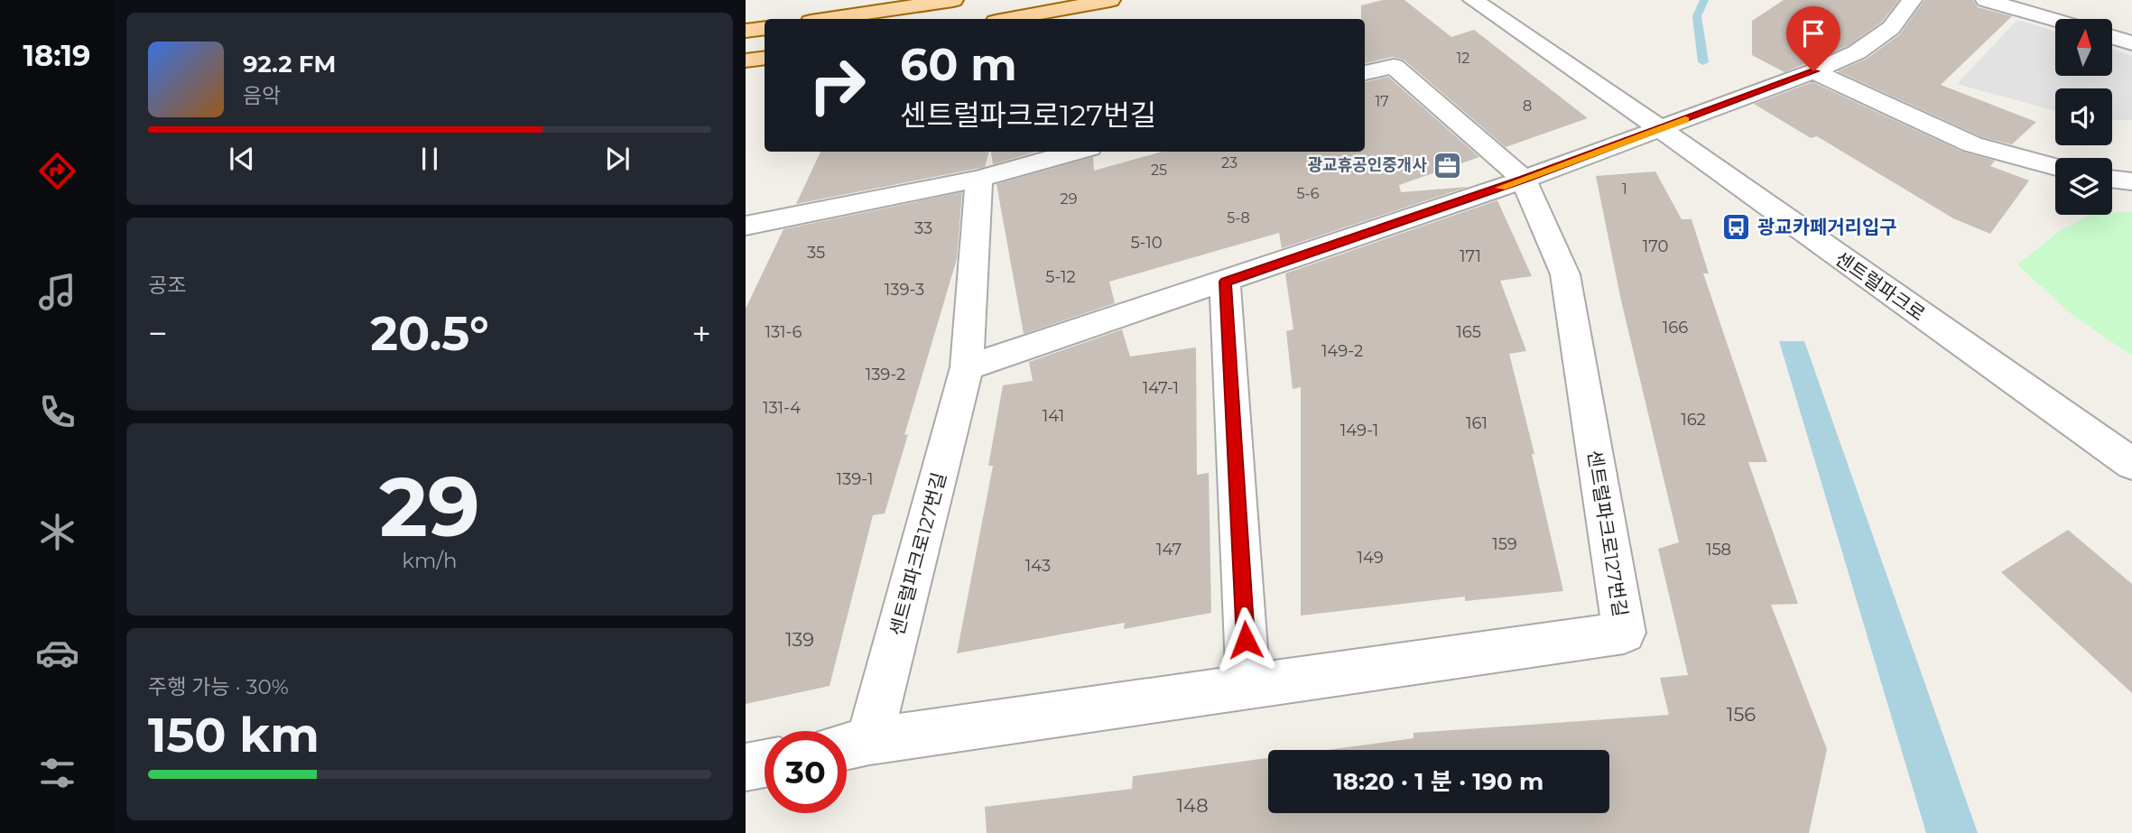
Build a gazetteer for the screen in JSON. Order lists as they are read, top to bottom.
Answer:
{
  "streets": {
    "street": ["센트럴파크로", "센트럴파크로127번길"]
  },
  "places": {
    "office": ["광교휴공인중개사"],
    "bus stop": ["광교카페거리입구"]
  },
  "house_numbers": [
    "12",
    "17",
    "8",
    "23",
    "25",
    "1",
    "5-6",
    "29",
    "5-8",
    "33",
    "5-10",
    "170",
    "35",
    "171",
    "5-12",
    "139-3",
    "166",
    "131-6",
    "165",
    "149-2",
    "139-2",
    "147-1",
    "131-4",
    "141",
    "162",
    "161",
    "149-1",
    "139-1",
    "159",
    "147",
    "158",
    "149",
    "143",
    "139",
    "156",
    "148"
  ],
  "north": "top",
  "page": {
    "tabs": "18:19",
    "turn": ["60 m", "센트럴파크로127번길"],
    "song": ["92.2 FM", "음악"],
    "tile": [
      "공조",
      ["29", "km/h"],
      ["주행 가능 · 30%", "150 km"]
    ],
    "heat": ["−", "20.5°", "+"],
    "limit": "30",
    "trip": "18:20 · 1 분 · 190 m"
  }
}
